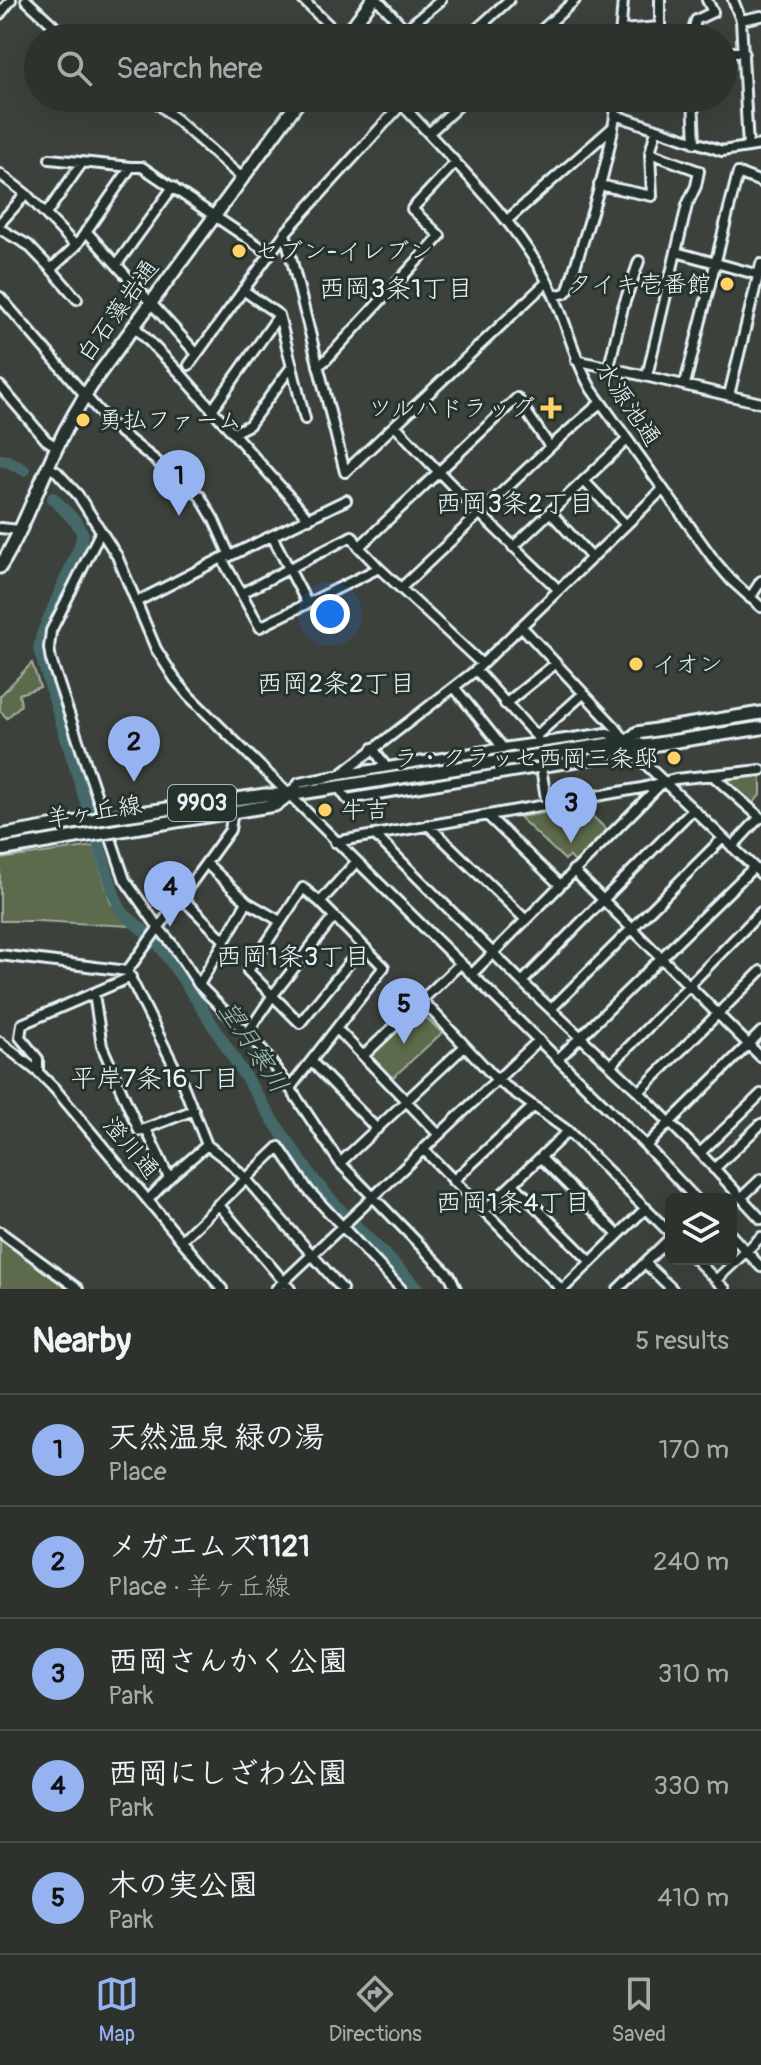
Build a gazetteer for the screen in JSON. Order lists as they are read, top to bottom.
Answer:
{
  "streets": {
    "main road": ["白石藻岩通", "9903", "羊ヶ丘線"],
    "street": ["水源池通", "澄川通"]
  },
  "districts": [
    "西岡3条1丁目",
    "西岡3条2丁目",
    "西岡2条2丁目",
    "西岡1条3丁目",
    "平岸7条16丁目",
    "西岡1条4丁目"
  ],
  "water": ["望月寒川"],
  "places": {
    "other": [
      "セブン-イレブン",
      "タイキ壱番館",
      "勇払ファーム",
      "イオン",
      "ラ・クラッセ西岡三条邸",
      "牛吉"
    ],
    "health": ["ツルハドラッグ"]
  },
  "page": {
    "search": "Search here",
    "pins": [
      "1",
      "2",
      "3",
      "4",
      "5"
    ],
    "heading": ["Nearby", "5 results"],
    "list": [
      {
        "mark": "1",
        "name": "天然温泉 緑の湯",
        "note": "Place",
        "value": "170 m"
      },
      {
        "mark": "2",
        "name": "メガエムズ1121",
        "note": "Place · 羊ヶ丘線",
        "value": "240 m"
      },
      {
        "mark": "3",
        "name": "西岡さんかく公園",
        "note": "Park",
        "value": "310 m"
      },
      {
        "mark": "4",
        "name": "西岡にしざわ公園",
        "note": "Park",
        "value": "330 m"
      },
      {
        "mark": "5",
        "name": "木の実公園",
        "note": "Park",
        "value": "410 m"
      }
    ],
    "nav": ["Map", "Directions", "Saved"]
  }
}
